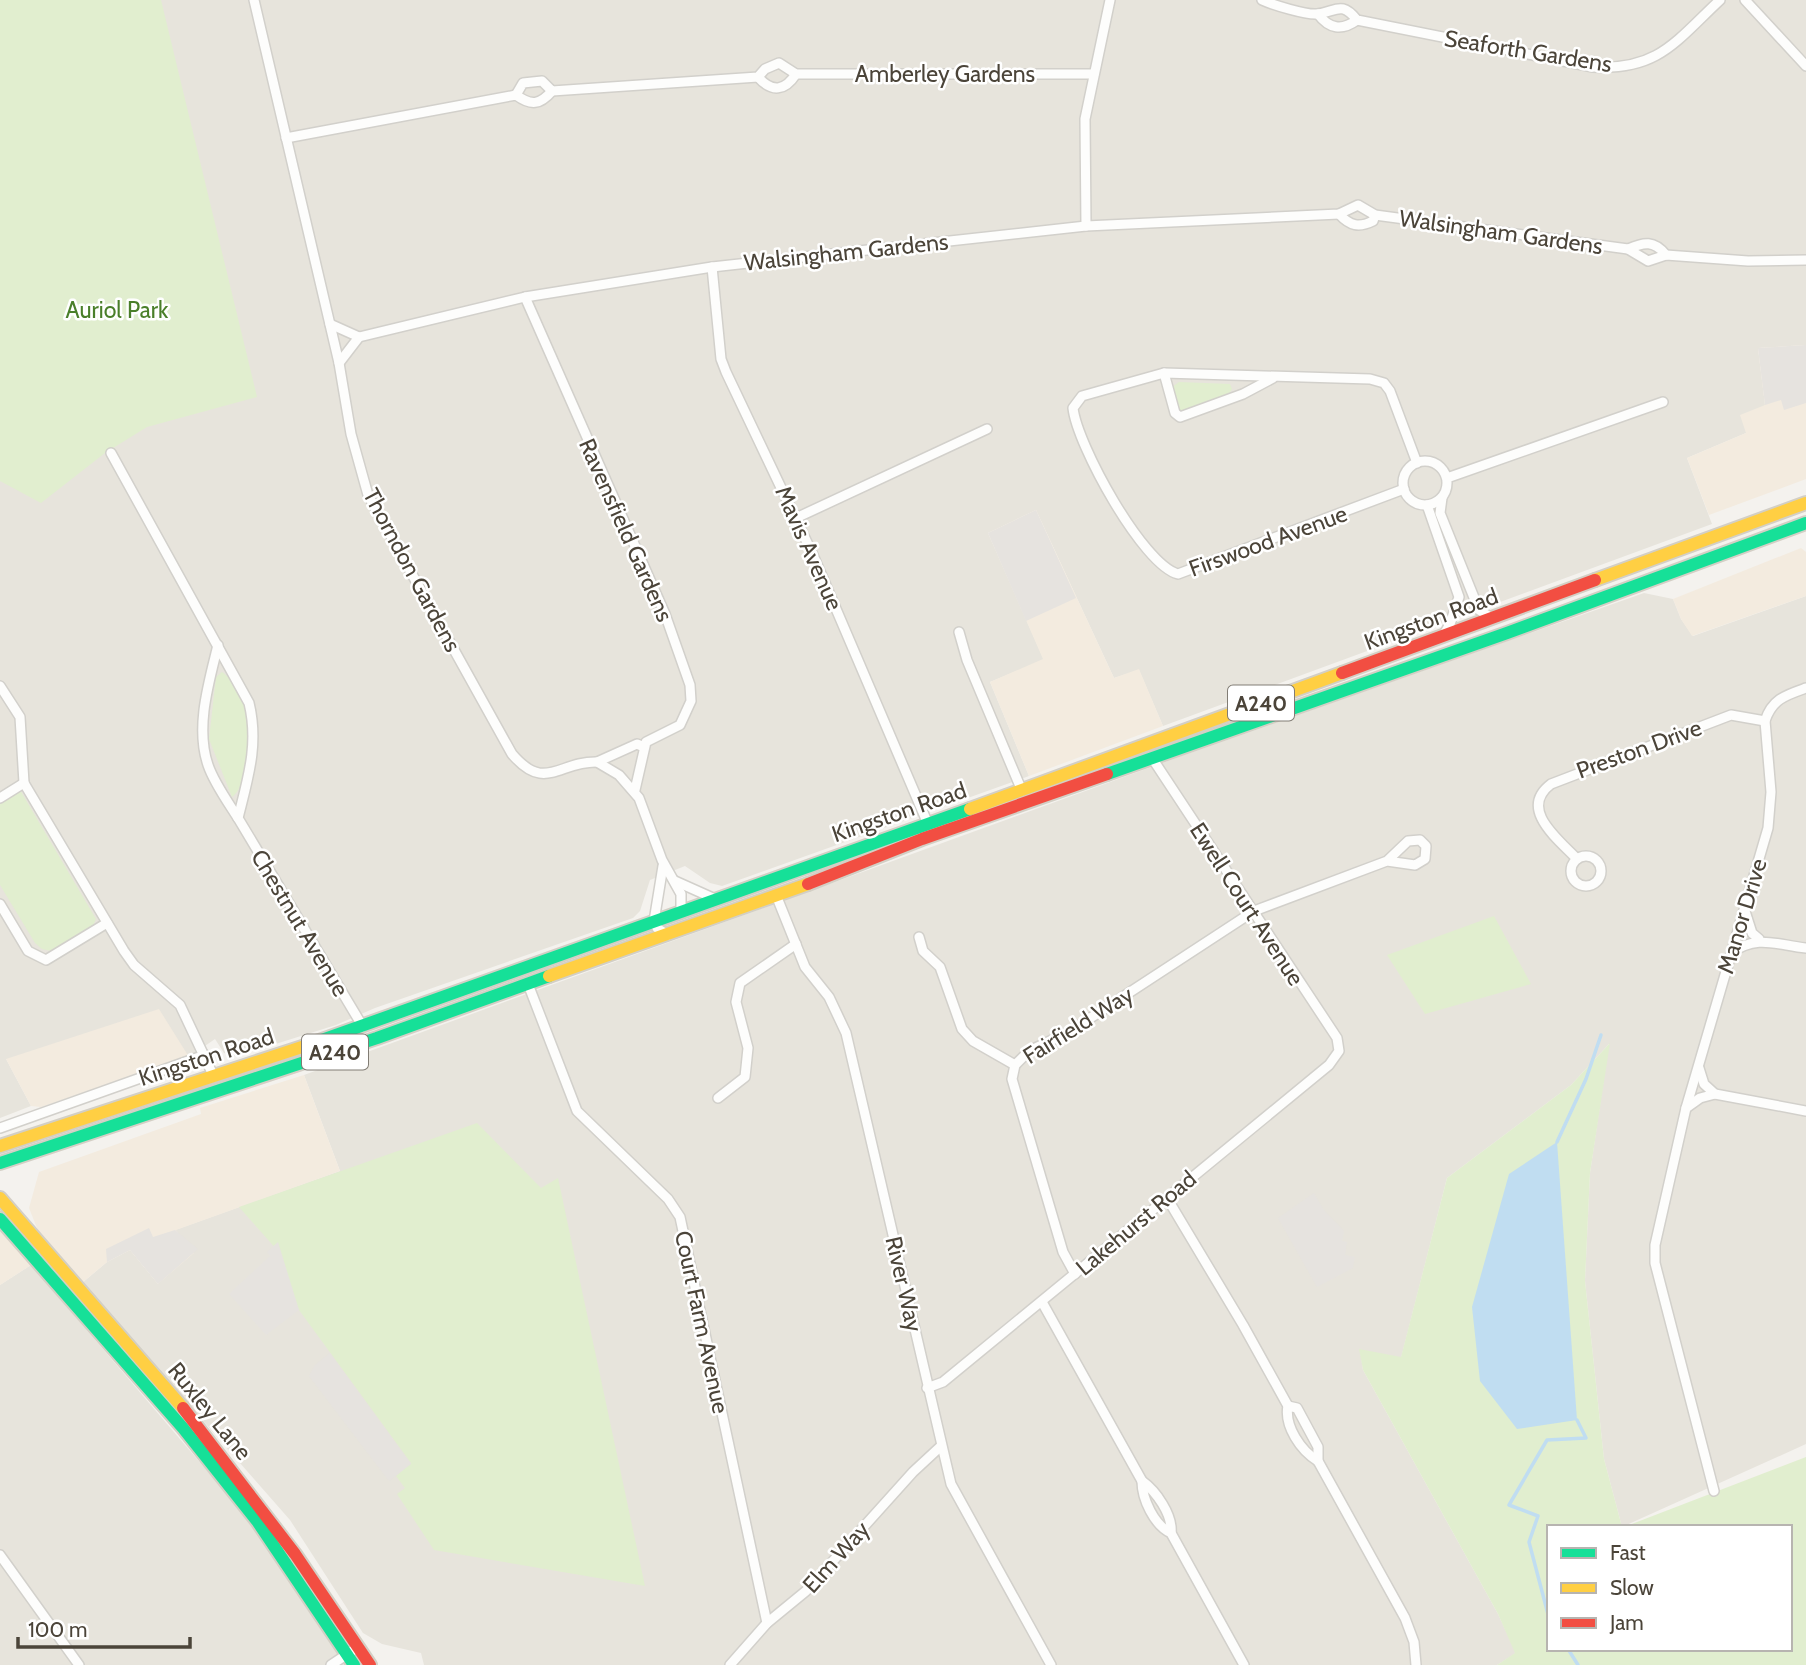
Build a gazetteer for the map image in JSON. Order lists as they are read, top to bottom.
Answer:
{
  "streets": {
    "main road": ["Kingston Road", "A240", "Ruxley Lane"],
    "street": [
      "Seaforth Gardens",
      "Amberley Gardens",
      "Walsingham Gardens",
      "Ravensfield Gardens",
      "Firswood Avenue",
      "Mavis Avenue",
      "Thorndon Gardens",
      "Preston Drive",
      "Ewell Court Avenue",
      "Manor Drive",
      "Chestnut Avenue",
      "Fairfield Way",
      "Lakehurst Road",
      "River Way",
      "Court Farm Avenue",
      "Elm Way"
    ]
  },
  "crossings": [
    ["Amberley Gardens", "Thorndon Gardens"],
    ["Walsingham Gardens", "Ravensfield Gardens"],
    ["Walsingham Gardens", "Mavis Avenue"],
    ["Ravensfield Gardens", "Thorndon Gardens"],
    ["Mavis Avenue", "Kingston Road"],
    ["Kingston Road", "Ewell Court Avenue"],
    ["Kingston Road", "Chestnut Avenue"],
    ["Kingston Road", "River Way"],
    ["Kingston Road", "Court Farm Avenue"],
    ["Preston Drive", "Manor Drive"],
    ["Ewell Court Avenue", "Fairfield Way"],
    ["Ewell Court Avenue", "Lakehurst Road"],
    ["Fairfield Way", "Lakehurst Road"],
    ["Lakehurst Road", "River Way"],
    ["River Way", "Elm Way"],
    ["Court Farm Avenue", "Elm Way"]
  ],
  "parks": ["Auriol Park"],
  "legend": ["Fast", "Slow", "Jam"],
  "scale_bar": "100 m"
}
